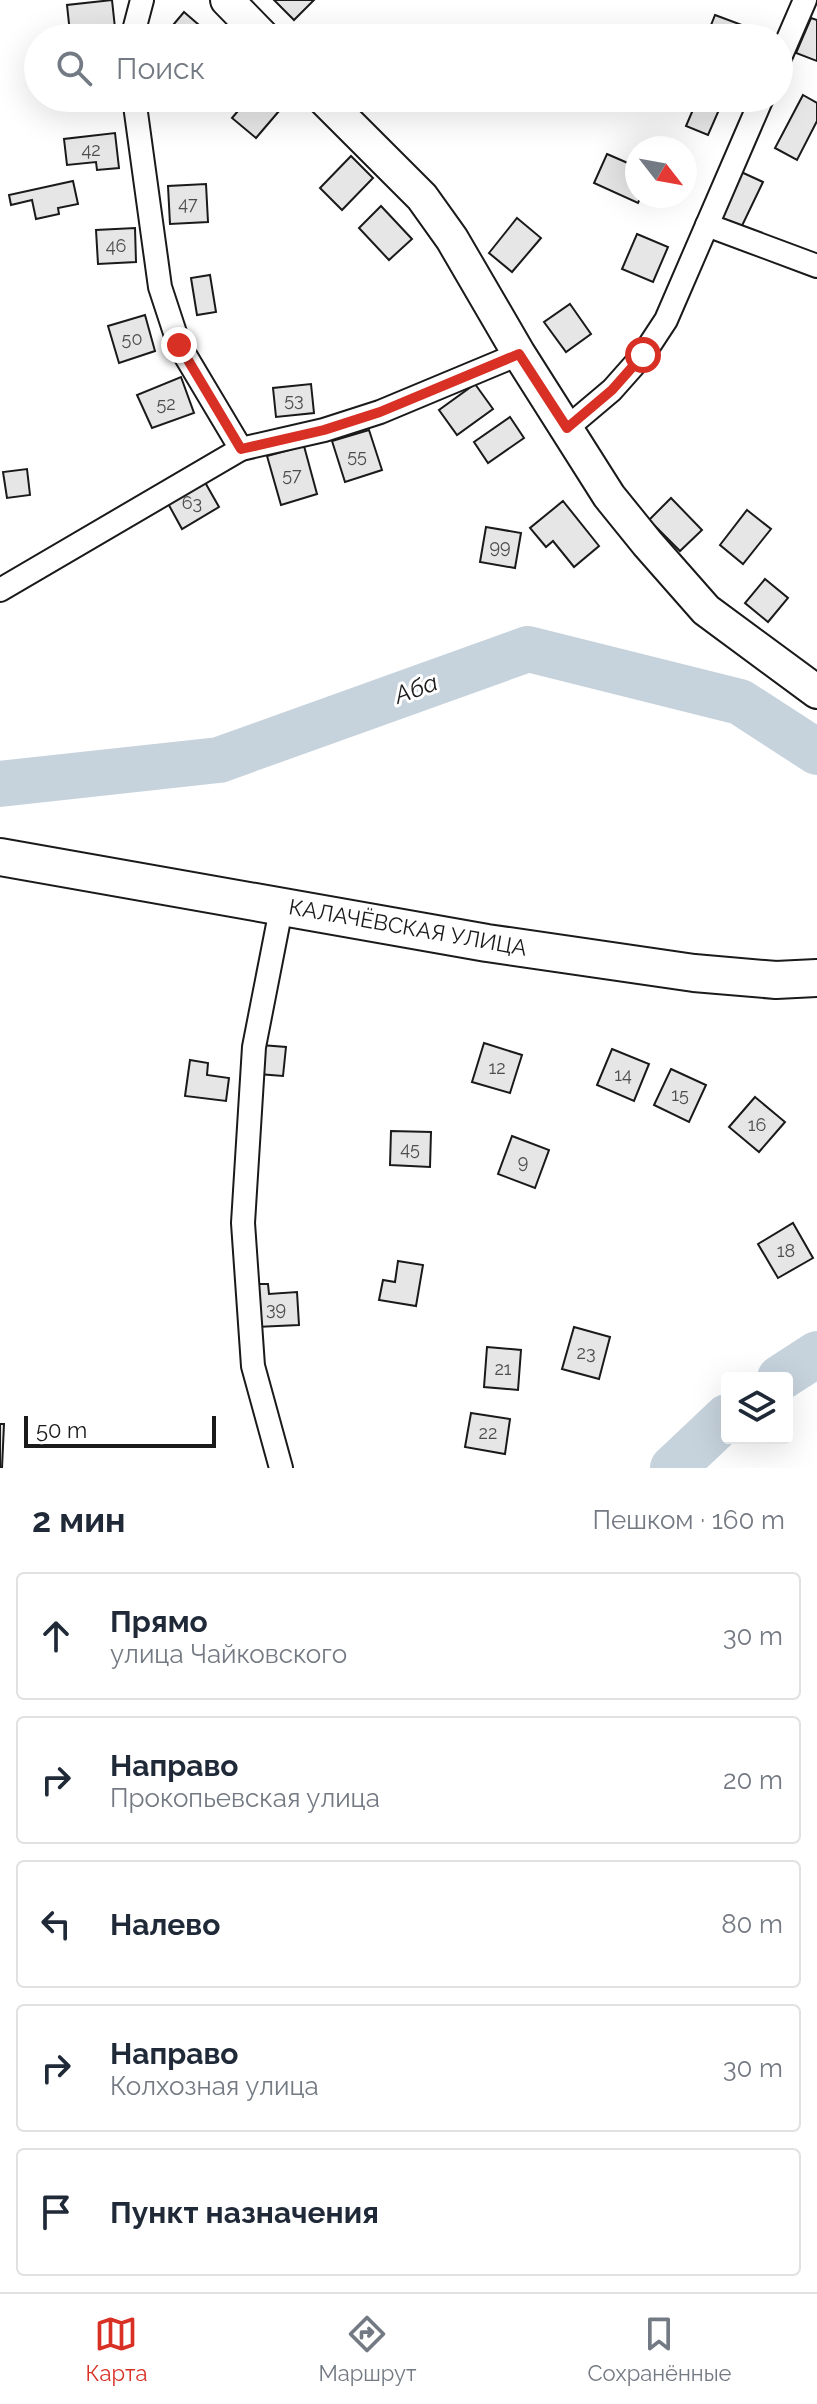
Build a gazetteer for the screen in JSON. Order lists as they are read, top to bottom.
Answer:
{
  "streets": {
    "main road": ["КАЛАЧЁВСКАЯ УЛИЦА"]
  },
  "water": ["Аба"],
  "house_numbers": [
    "42",
    "47",
    "46",
    "50",
    "53",
    "52",
    "55",
    "57",
    "63",
    "99",
    "12",
    "14",
    "15",
    "16",
    "45",
    "9",
    "18",
    "39",
    "23",
    "21",
    "22"
  ],
  "scale_bar": "50 m",
  "north": "bottom right",
  "page": {
    "search": "Поиск",
    "scale": "50 m",
    "heading": ["2 мин", "Пешком · 160 m"],
    "list": [
      ["Прямо", "улица Чайковского", "30 m"],
      ["Направо", "Прокопьевская улица", "20 m"],
      ["Налево", "80 m"],
      ["Направо", "Колхозная улица", "30 m"],
      "Пункт назначения"
    ],
    "nav": ["Карта", "Маршрут", "Сохранённые"]
  }
}
